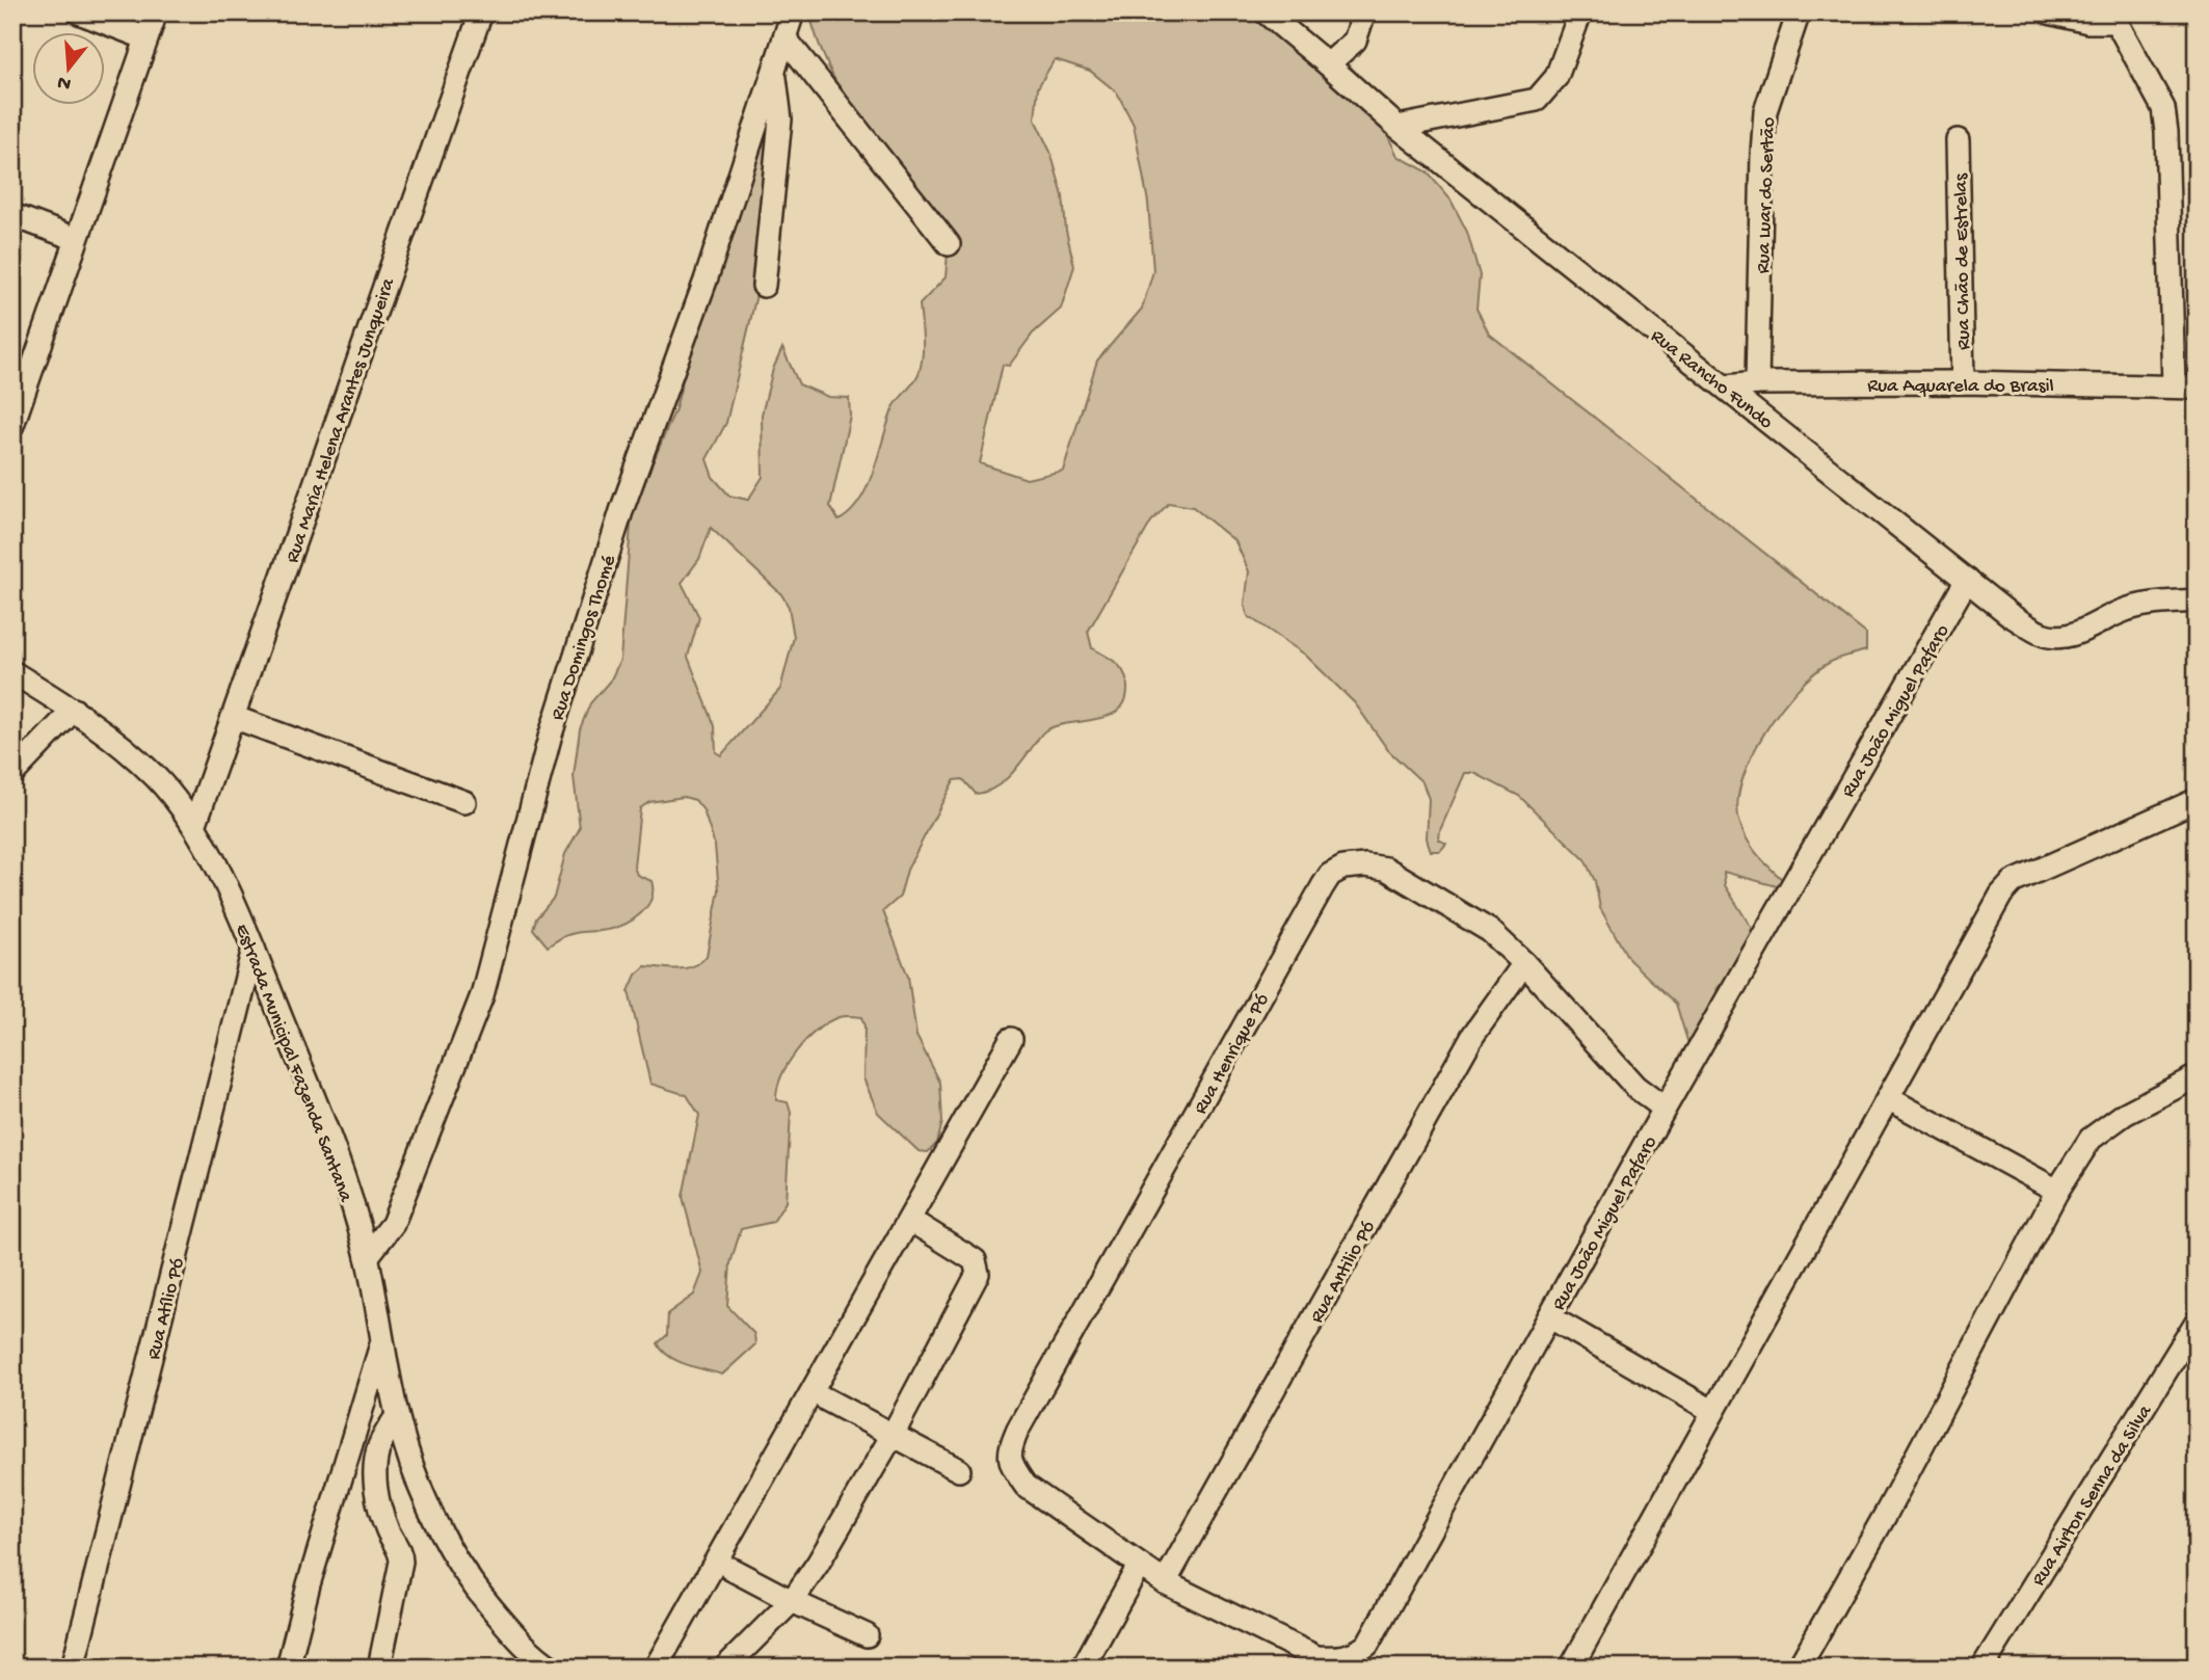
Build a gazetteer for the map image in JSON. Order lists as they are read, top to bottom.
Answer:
{
  "streets": {
    "street": [
      "Rua Luar do Sertão",
      "Rua Chão de Estrelas",
      "Rua Rancho Fundo",
      "Rua Aquarela do Brasil",
      "Rua Maria Helena Arantes Junqueira",
      "Rua Domingos Thomé",
      "Rua João Miguel Pafaro",
      "Rua Henrique Pó",
      "Estrada Municipal Fazenda Santana",
      "Rua Antilio Pó",
      "Rua Atílio Pó",
      "Rua Airton Senna da Silva"
    ]
  },
  "crossings": [
    ["Rua Luar do Sertão", "Rua Aquarela do Brasil"],
    ["Rua Chão de Estrelas", "Rua Aquarela do Brasil"],
    ["Rua Rancho Fundo", "Rua Aquarela do Brasil"],
    ["Rua Rancho Fundo", "Rua João Miguel Pafaro"],
    ["Rua Maria Helena Arantes Junqueira", "Estrada Municipal Fazenda Santana"],
    ["Rua Domingos Thomé", "Estrada Municipal Fazenda Santana"],
    ["Rua João Miguel Pafaro", "Rua Henrique Pó"],
    ["Rua João Miguel Pafaro", "Rua Antilio Pó"],
    ["Rua Henrique Pó", "Rua Antilio Pó"],
    ["Estrada Municipal Fazenda Santana", "Rua Atílio Pó"]
  ],
  "north": "bottom"
}
